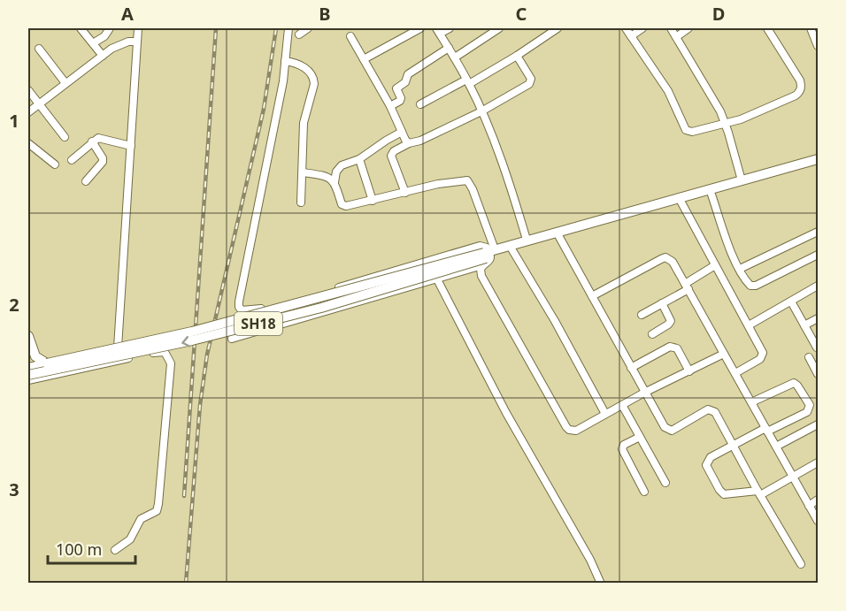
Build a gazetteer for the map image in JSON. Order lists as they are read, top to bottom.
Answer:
{
  "streets": {
    "main road": ["SH18"]
  },
  "scale_bar": "100 m",
  "grid": {
    "columns": [
      "A",
      "B",
      "C",
      "D"
    ],
    "rows": ["1", "2", "3"]
  }
}
